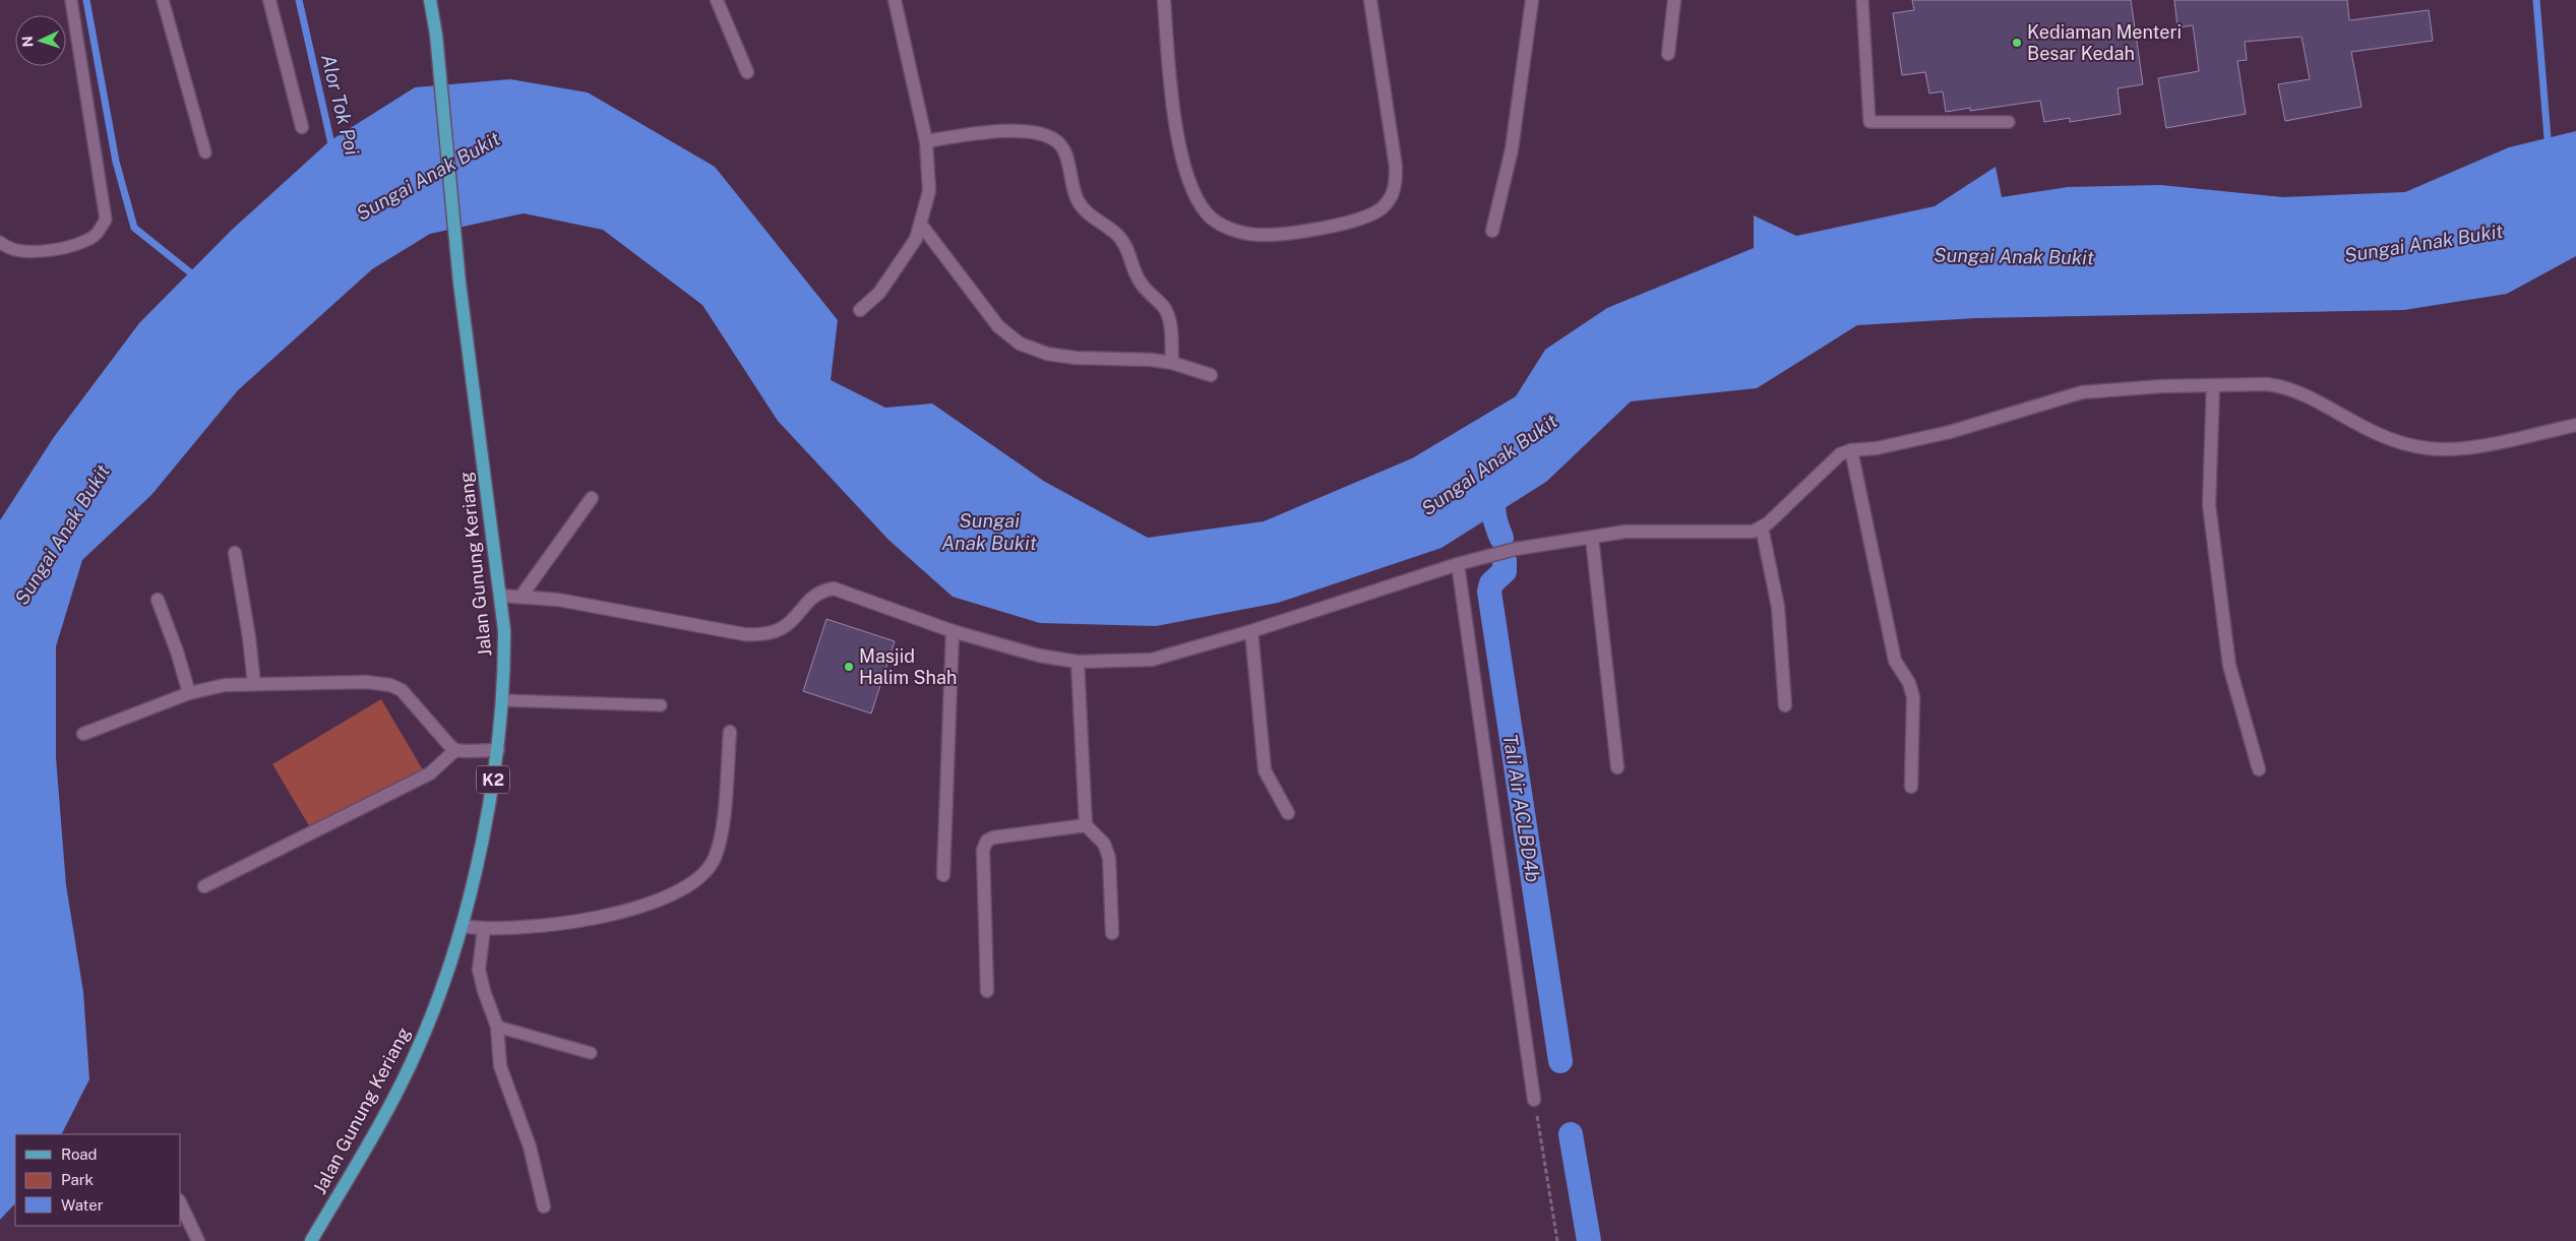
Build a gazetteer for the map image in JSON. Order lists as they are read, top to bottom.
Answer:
{
  "streets": {
    "main road": ["Jalan Gunung Keriang", "K2"]
  },
  "water": ["Alor Tok Poi", "Sungai Anak Bukit", "Tali Air ACLBD4b"],
  "places": ["Kediaman Menteri Besar Kedah", "Masjid Halim Shah"],
  "legend": ["Road", "Park", "Water"],
  "north": "left"
}
